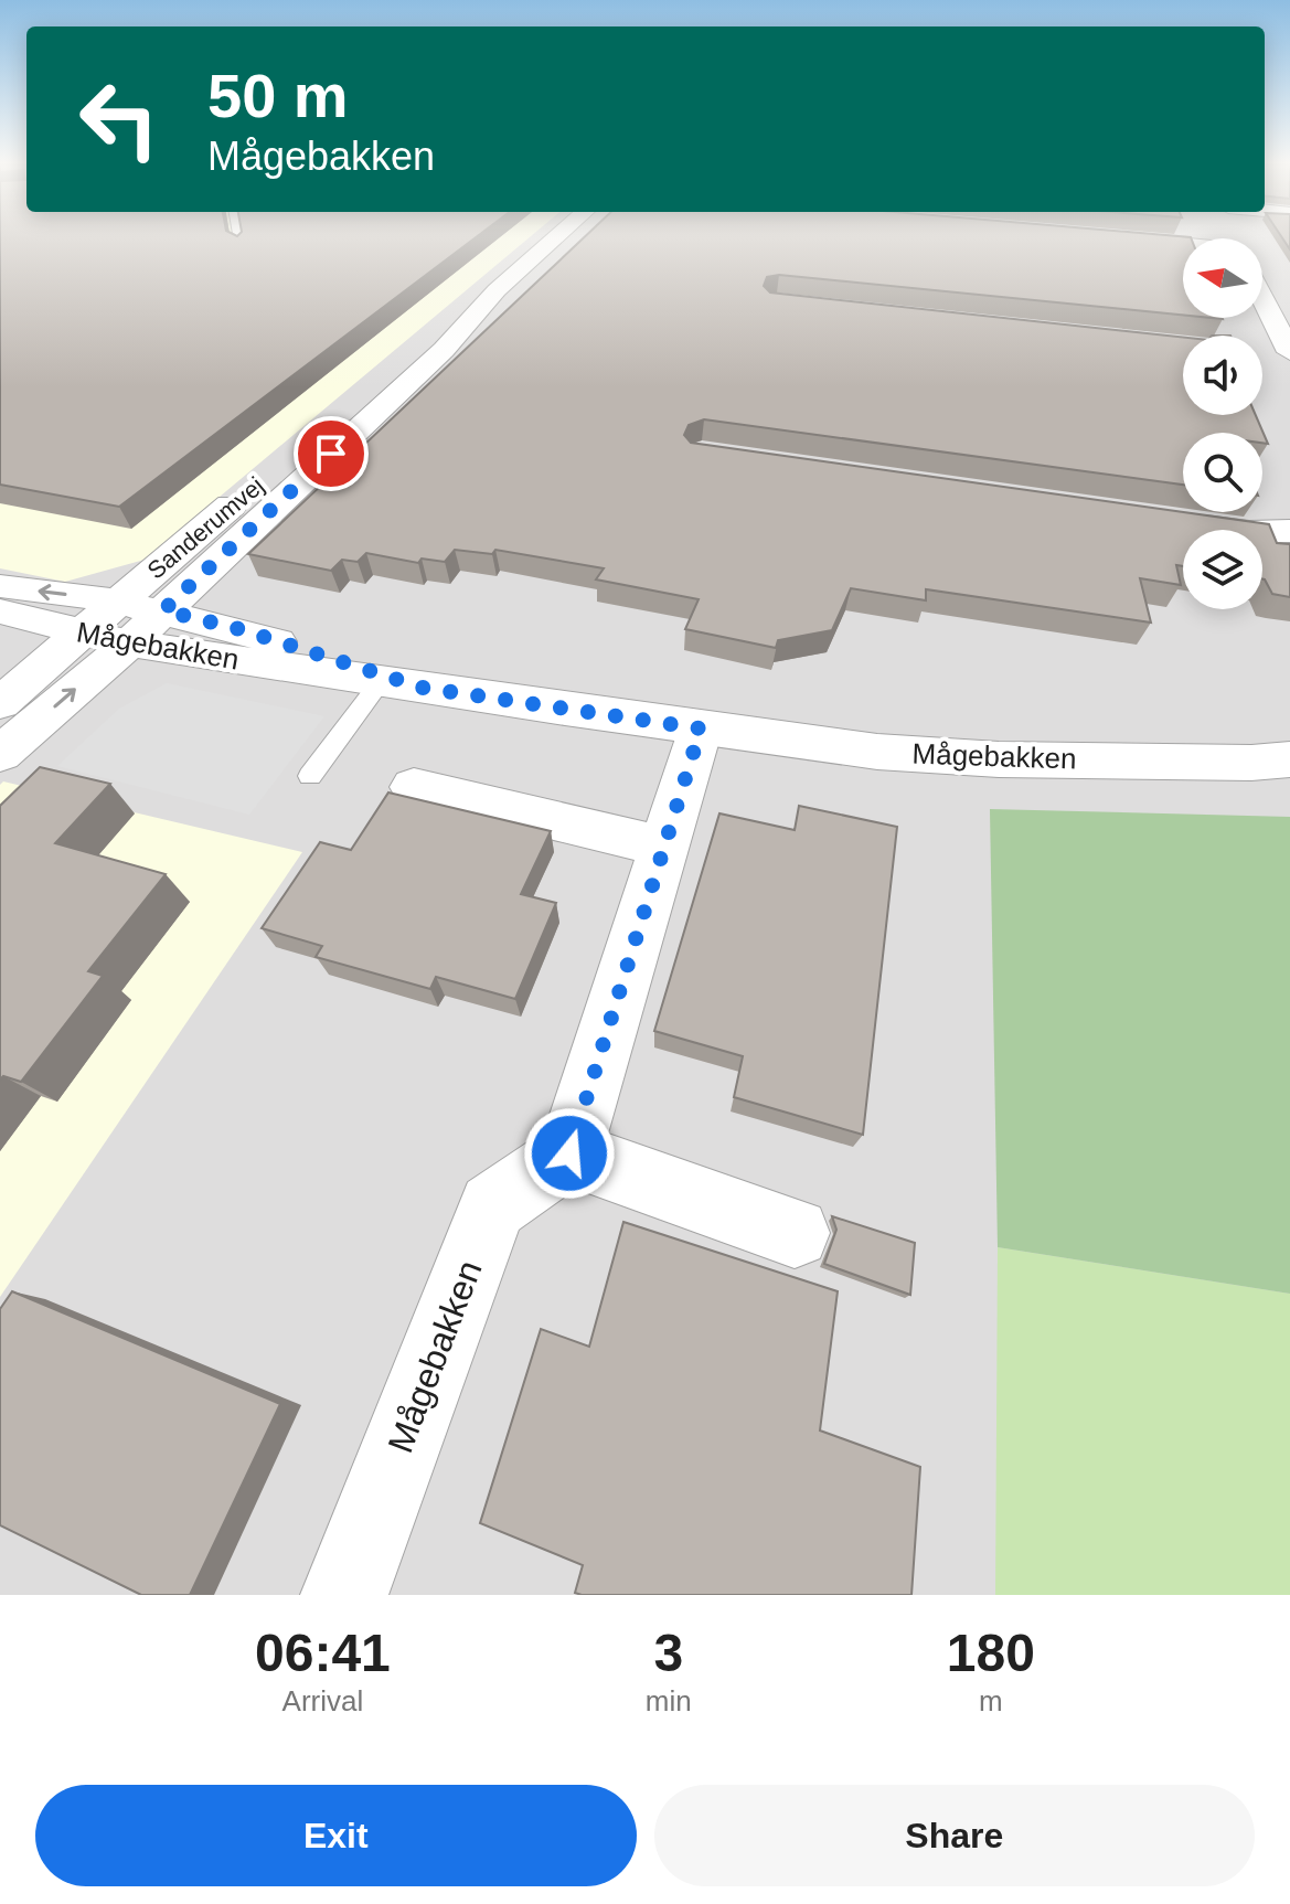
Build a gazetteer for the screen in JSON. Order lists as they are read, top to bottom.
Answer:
{
  "streets": {
    "street": ["Sanderumvej", "Mågebakken"]
  },
  "crossings": [
    ["Sanderumvej", "Mågebakken"]
  ],
  "north": "left",
  "page": {
    "turn": ["50 m", "Mågebakken"],
    "eta": [
      "06:41",
      "Arrival",
      "3",
      "min",
      "180",
      "m"
    ],
    "buttons": ["Exit", "Share"]
  }
}
